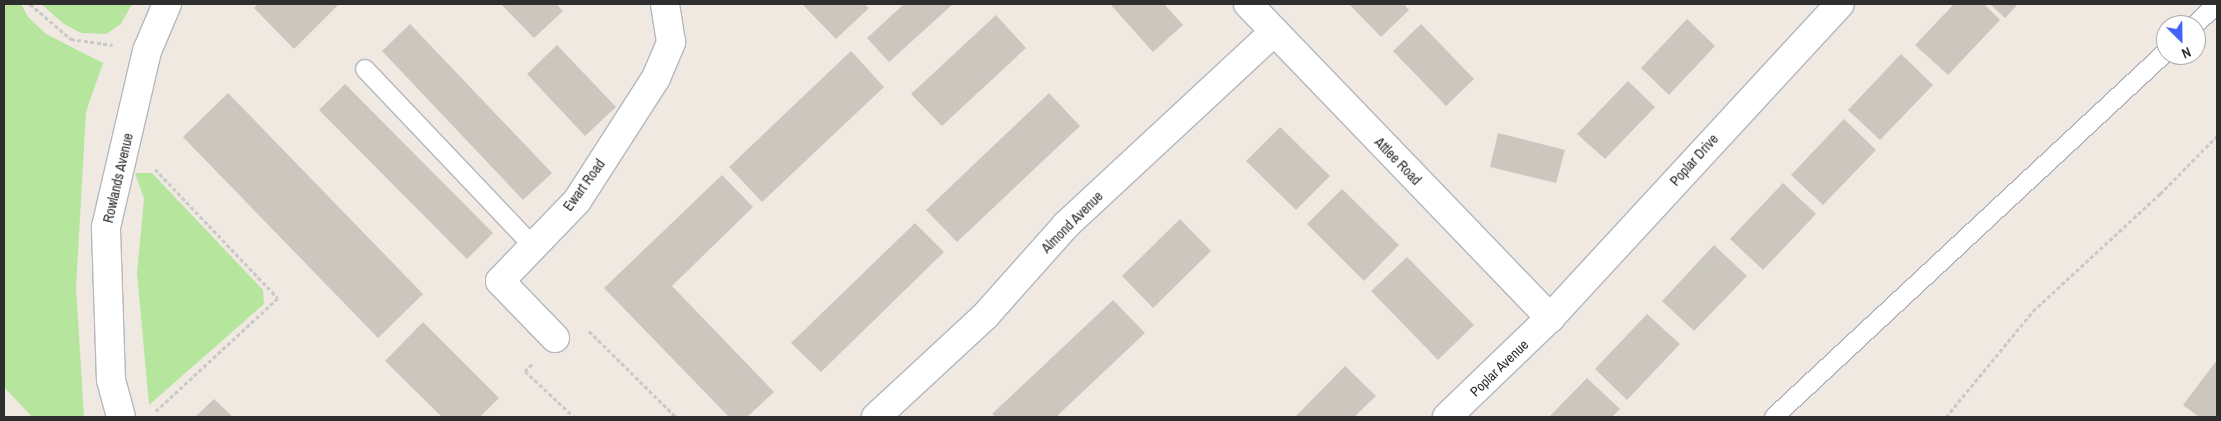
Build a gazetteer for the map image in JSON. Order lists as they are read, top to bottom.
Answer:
{
  "streets": {
    "street": [
      "Poplar Drive",
      "Attlee Road",
      "Rowlands Avenue",
      "Ewart Road",
      "Almond Avenue",
      "Poplar Avenue"
    ]
  },
  "crossings": [
    ["Poplar Drive", "Attlee Road"],
    ["Poplar Drive", "Poplar Avenue"],
    ["Attlee Road", "Almond Avenue"],
    ["Attlee Road", "Poplar Avenue"]
  ],
  "north": "bottom right"
}
